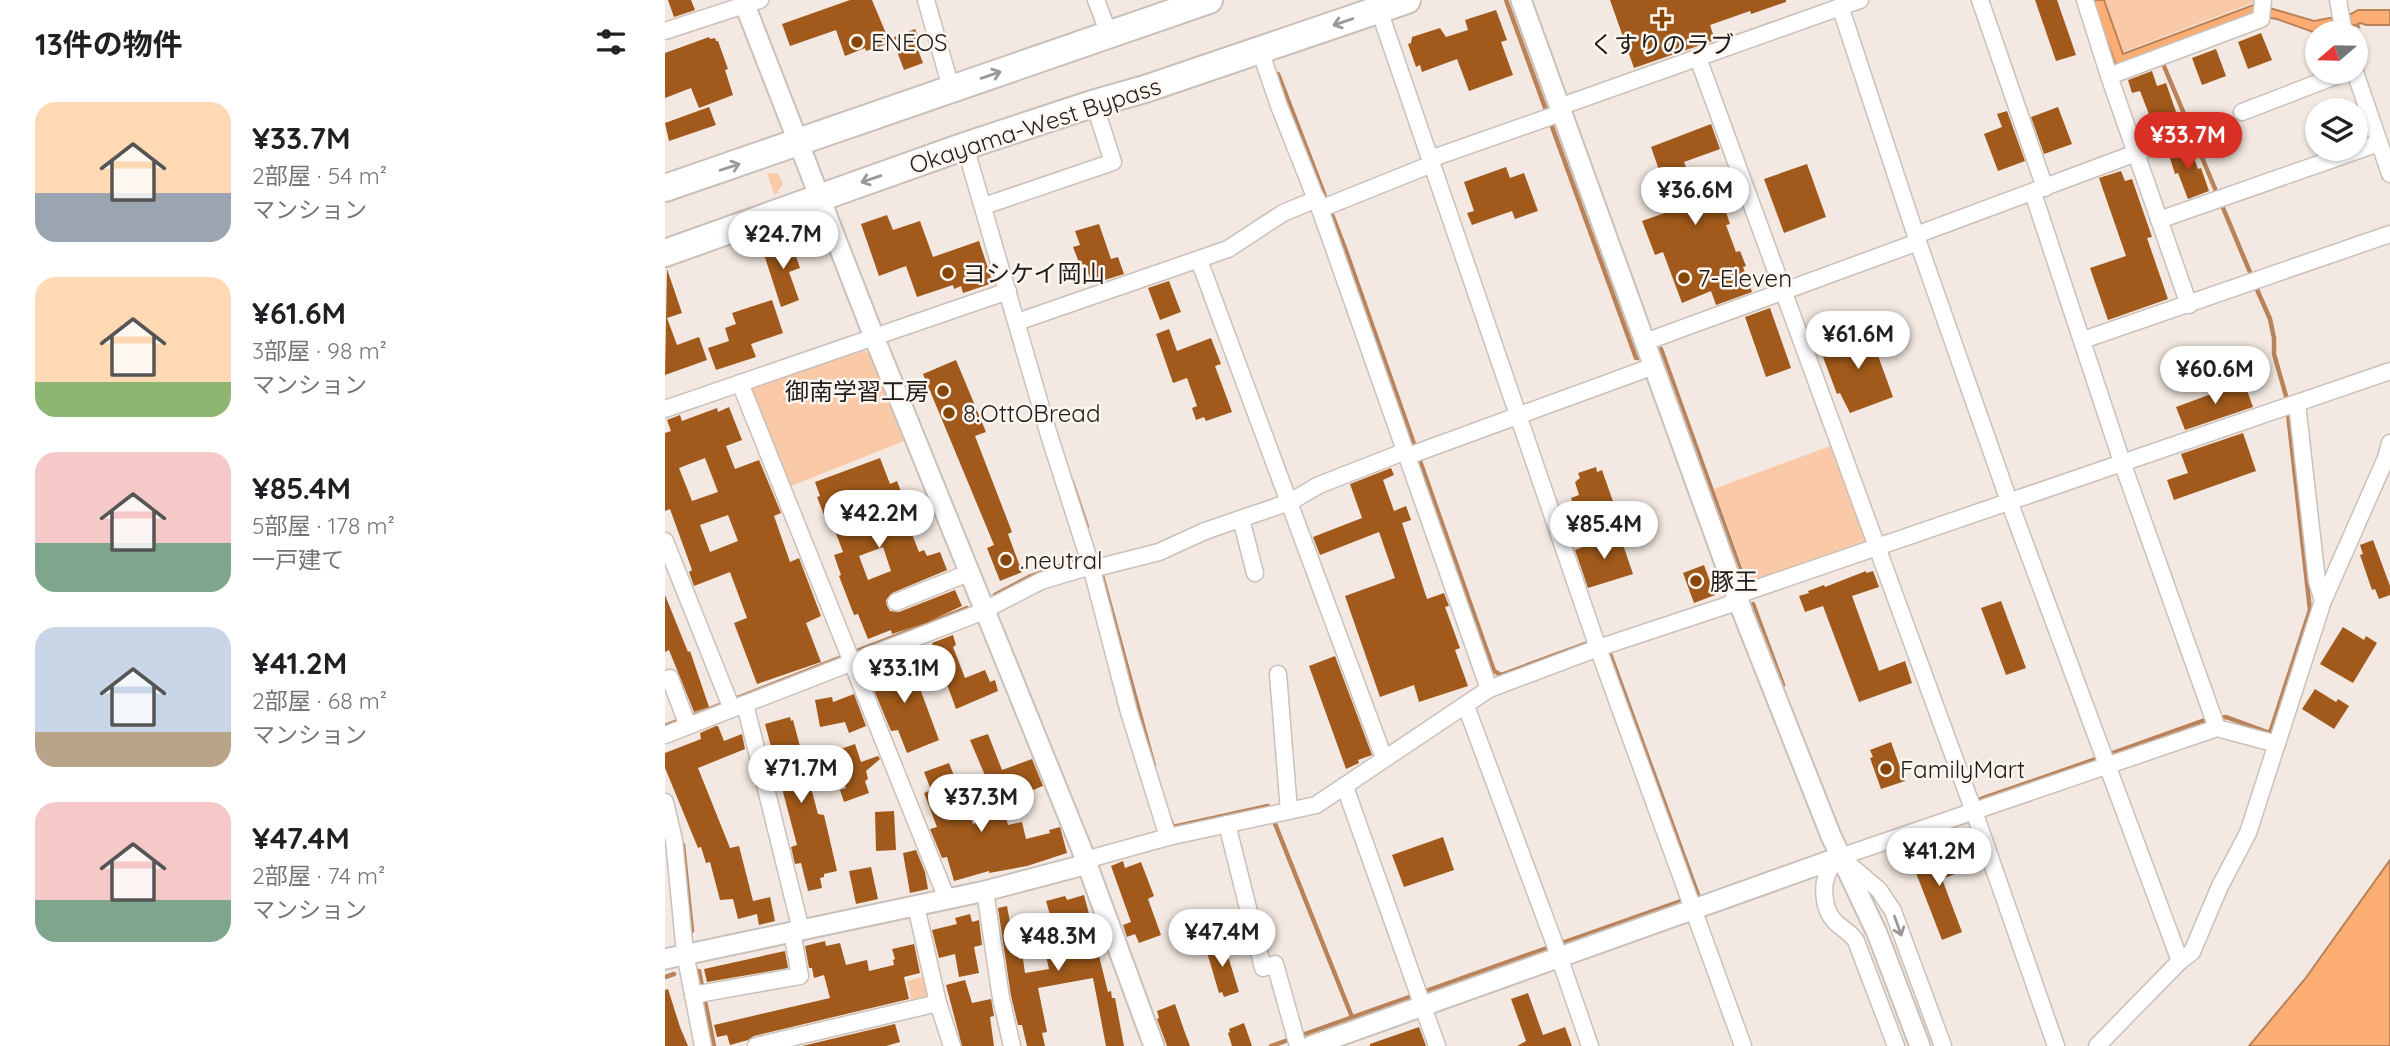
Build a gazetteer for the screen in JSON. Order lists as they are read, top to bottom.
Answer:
{
  "streets": {
    "highway": ["Okayama-West Bypass"]
  },
  "places": {
    "health": ["くすりのラブ"],
    "other": [
      "ENEOS",
      "ヨシケイ岡山",
      "7-Eleven",
      "御南学習工房",
      "8.OttOBread",
      ".neutral",
      "豚王",
      "FamilyMart"
    ]
  },
  "north": "left",
  "page": {
    "heading": "13件の物件",
    "list": [
      {
        "name": "¥33.7M",
        "note": "2部屋 · 54 m² · マンション"
      },
      {
        "name": "¥61.6M",
        "note": "3部屋 · 98 m² · マンション"
      },
      {
        "name": "¥85.4M",
        "note": "5部屋 · 178 m² · 一戸建て"
      },
      {
        "name": "¥41.2M",
        "note": "2部屋 · 68 m² · マンション"
      },
      {
        "name": "¥47.4M",
        "note": "2部屋 · 74 m² · マンション"
      }
    ],
    "price": [
      "¥33.7M",
      "¥36.6M",
      "¥24.7M",
      "¥61.6M",
      "¥60.6M",
      "¥42.2M",
      "¥85.4M",
      "¥33.1M",
      "¥71.7M",
      "¥37.3M",
      "¥41.2M",
      "¥47.4M",
      "¥48.3M"
    ]
  }
}
